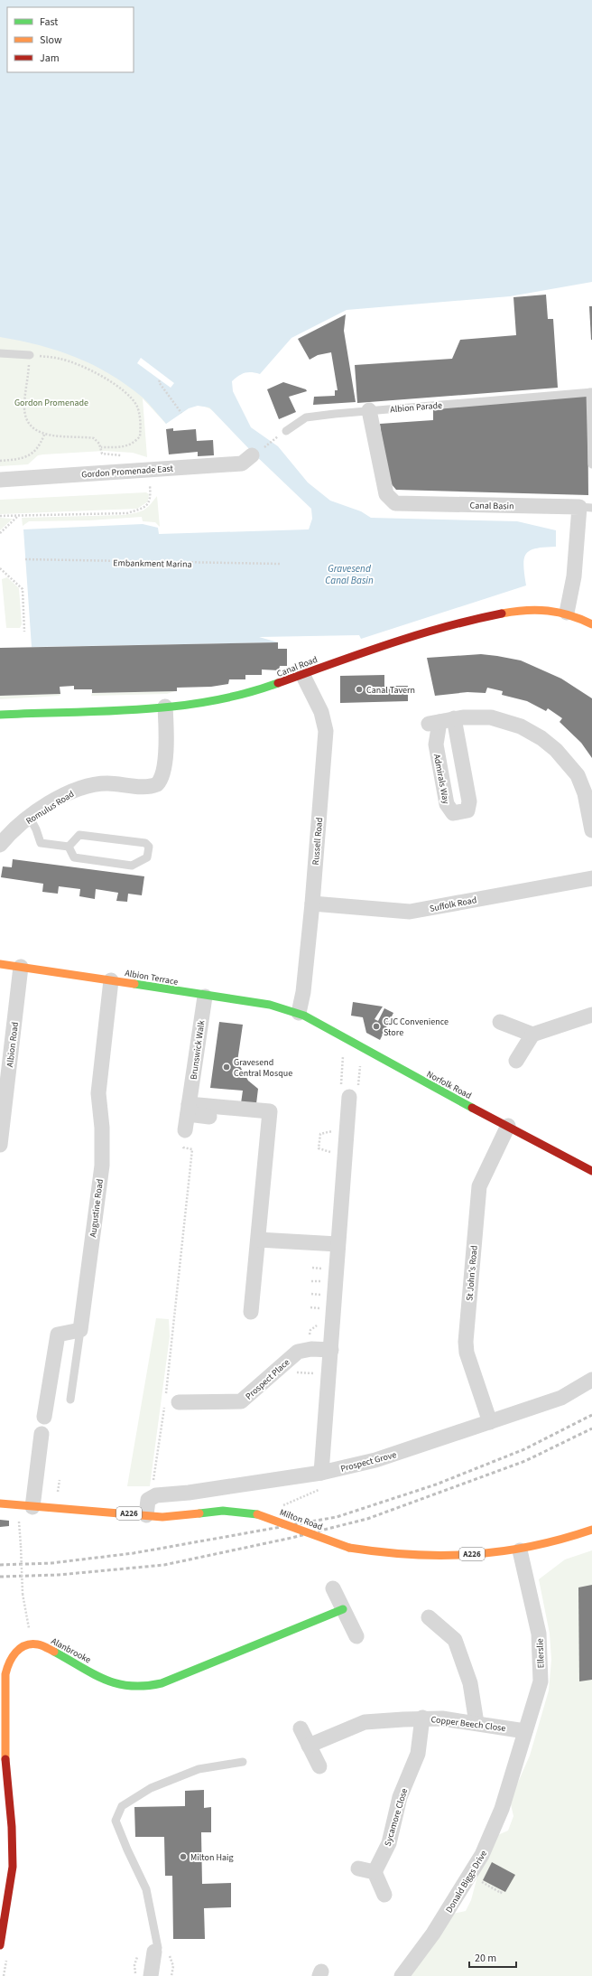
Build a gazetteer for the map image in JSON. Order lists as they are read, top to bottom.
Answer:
{
  "streets": {
    "street": [
      "Gordon Promenade East",
      "Canal Basin",
      "Canal Road",
      "Admirals Way",
      "Romulus Road",
      "Russell Road",
      "Suffolk Road",
      "Albion Terrace",
      "Albion Road",
      "Brunswick Walk",
      "Norfolk Road",
      "Augustine Road",
      "St John's Road",
      "Prospect Place",
      "Prospect Grove",
      "A226",
      "Milton Road",
      "Alanbrooke",
      "Ellerslie",
      "Copper Beech Close",
      "Sycamore Close",
      "Donald Biggs Drive"
    ],
    "lane": ["Albion Parade"],
    "path": ["Embankment Marina"]
  },
  "crossings": [
    ["Albion Parade", "Canal Basin"],
    ["Canal Basin", "Canal Road"],
    ["Canal Road", "Romulus Road"],
    ["Canal Road", "Russell Road"],
    ["Russell Road", "Suffolk Road"],
    ["Russell Road", "Albion Terrace"],
    ["Russell Road", "Norfolk Road"],
    ["Albion Terrace", "Albion Road"],
    ["Albion Terrace", "Brunswick Walk"],
    ["Albion Terrace", "Norfolk Road"],
    ["Albion Terrace", "Augustine Road"],
    ["Norfolk Road", "St John's Road"],
    ["St John's Road", "Prospect Grove"],
    ["Prospect Grove", "Milton Road"],
    ["Milton Road", "Ellerslie"],
    ["Ellerslie", "Copper Beech Close"],
    ["Ellerslie", "Donald Biggs Drive"],
    ["Copper Beech Close", "Sycamore Close"]
  ],
  "water": ["Gravesend Canal Basin"],
  "parks": ["Gordon Promenade"],
  "places": [
    "Canal Tavern",
    "CJC Convenience Store",
    "Gravesend Central Mosque",
    "Milton Haig"
  ],
  "legend": ["Fast", "Slow", "Jam"],
  "scale_bar": "20 m"
}
